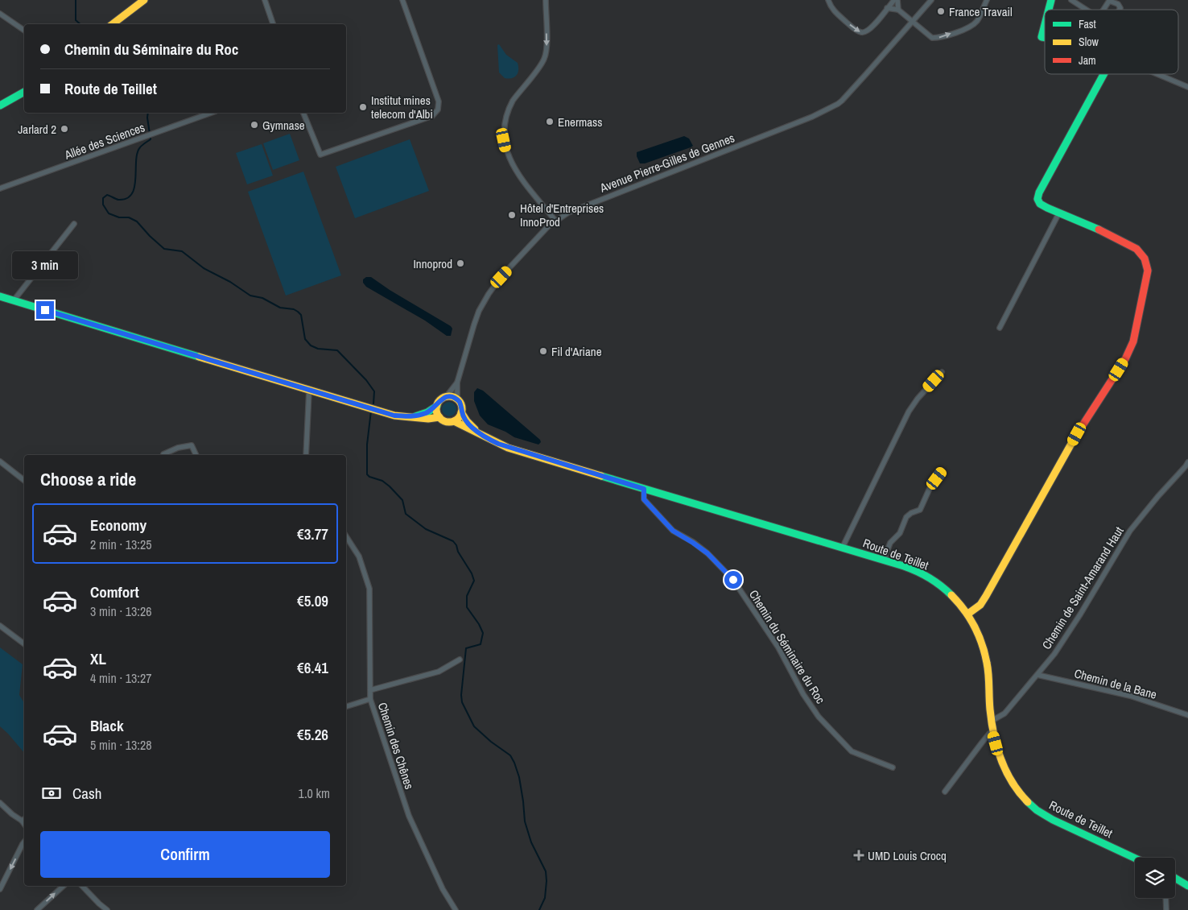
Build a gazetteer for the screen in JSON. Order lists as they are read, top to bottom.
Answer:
{
  "streets": {
    "main road": ["Route de Teillet"],
    "street": [
      "Allée des Sciences",
      "Avenue Pierre-Gilles de Gennes",
      "Chemin de Saint-Amarand Haut",
      "Chemin du Séminaire du Roc",
      "Chemin de la Bane",
      "Chemin des Chênes"
    ]
  },
  "crossings": [
    ["Avenue Pierre-Gilles de Gennes", "Route de Teillet"],
    ["Route de Teillet", "Chemin de Saint-Amarand Haut"],
    ["Route de Teillet", "Chemin du Séminaire du Roc"],
    ["Chemin de Saint-Amarand Haut", "Chemin de la Bane"]
  ],
  "places": {
    "other": [
      "France Travail",
      "Institut mines telecom d'Albi",
      "Enermass",
      "Gymnase",
      "Jarlard 2",
      "Hôtel d'Entreprises InnoProd",
      "Innoprod",
      "Fil d'Ariane"
    ],
    "health": ["UMD Louis Crocq"]
  },
  "legend": ["Fast", "Slow", "Jam"],
  "page": {
    "banner": ["Chemin du Séminaire du Roc", "Route de Teillet"],
    "bubble": "3 min",
    "heading": "Choose a ride",
    "list": [
      {
        "name": "Economy",
        "note": "2 min · 13:25",
        "value": "€3.77"
      },
      {
        "name": "Comfort",
        "note": "3 min · 13:26",
        "value": "€5.09"
      },
      {
        "name": "XL",
        "note": "4 min · 13:27",
        "value": "€6.41"
      },
      {
        "name": "Black",
        "note": "5 min · 13:28",
        "value": "€5.26"
      }
    ],
    "pay": ["Cash", "1.0 km"],
    "buttons": "Confirm"
  }
}
